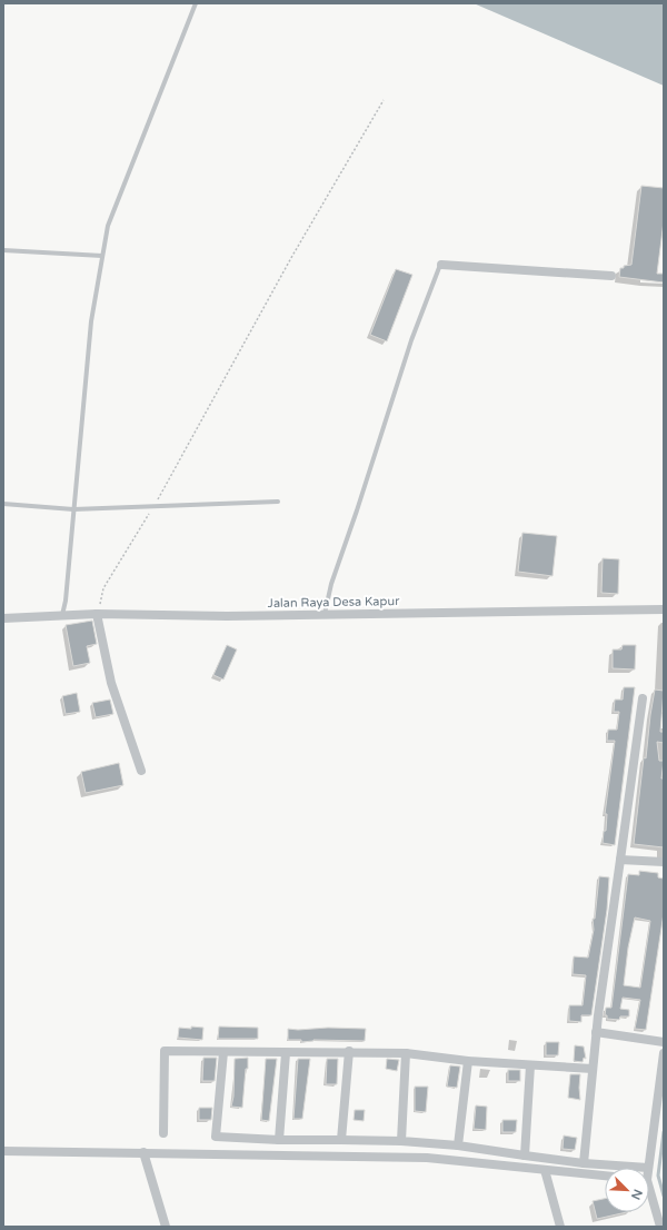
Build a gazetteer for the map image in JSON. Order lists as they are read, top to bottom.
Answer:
{
  "streets": {
    "street": ["Jalan Raya Desa Kapur"]
  },
  "north": "bottom right"
}
